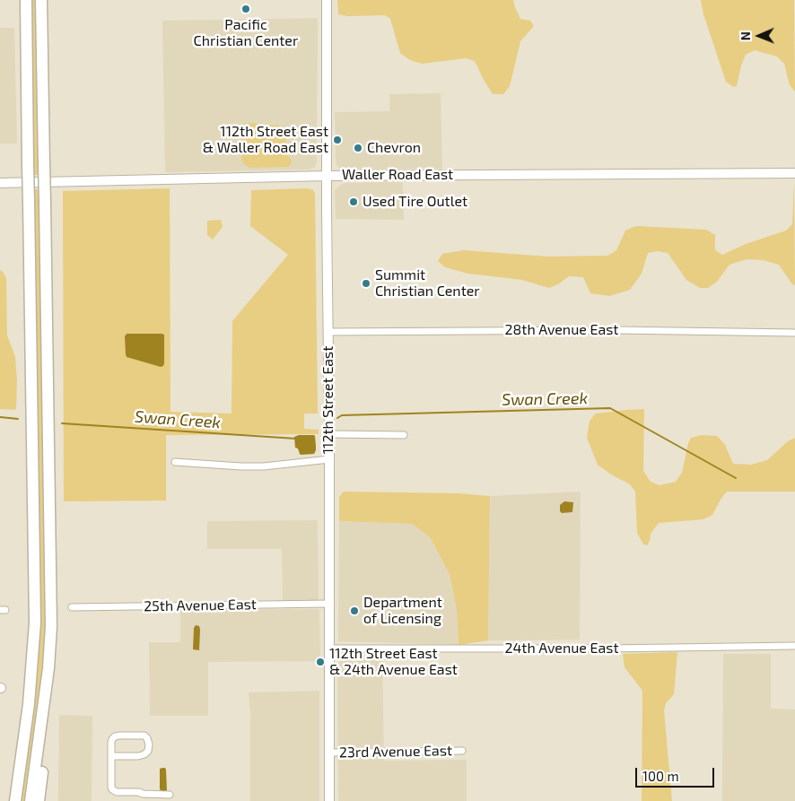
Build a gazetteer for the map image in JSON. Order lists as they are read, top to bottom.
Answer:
{
  "streets": {
    "main road": ["Waller Road East", "112th Street East"],
    "street": [
      "28th Avenue East",
      "25th Avenue East",
      "24th Avenue East",
      "23rd Avenue East"
    ]
  },
  "crossings": [
    ["Waller Road East", "112th Street East"],
    ["28th Avenue East", "112th Street East"],
    ["112th Street East", "25th Avenue East"],
    ["112th Street East", "24th Avenue East"],
    ["112th Street East", "23rd Avenue East"]
  ],
  "water": ["Swan Creek"],
  "places": [
    "Pacific Christian Center",
    "112th Street East & Waller Road East",
    "Chevron",
    "Used Tire Outlet",
    "Summit Christian Center",
    "Department of Licensing",
    "112th Street East & 24th Avenue East"
  ],
  "scale_bar": "100 m",
  "north": "left"
}
